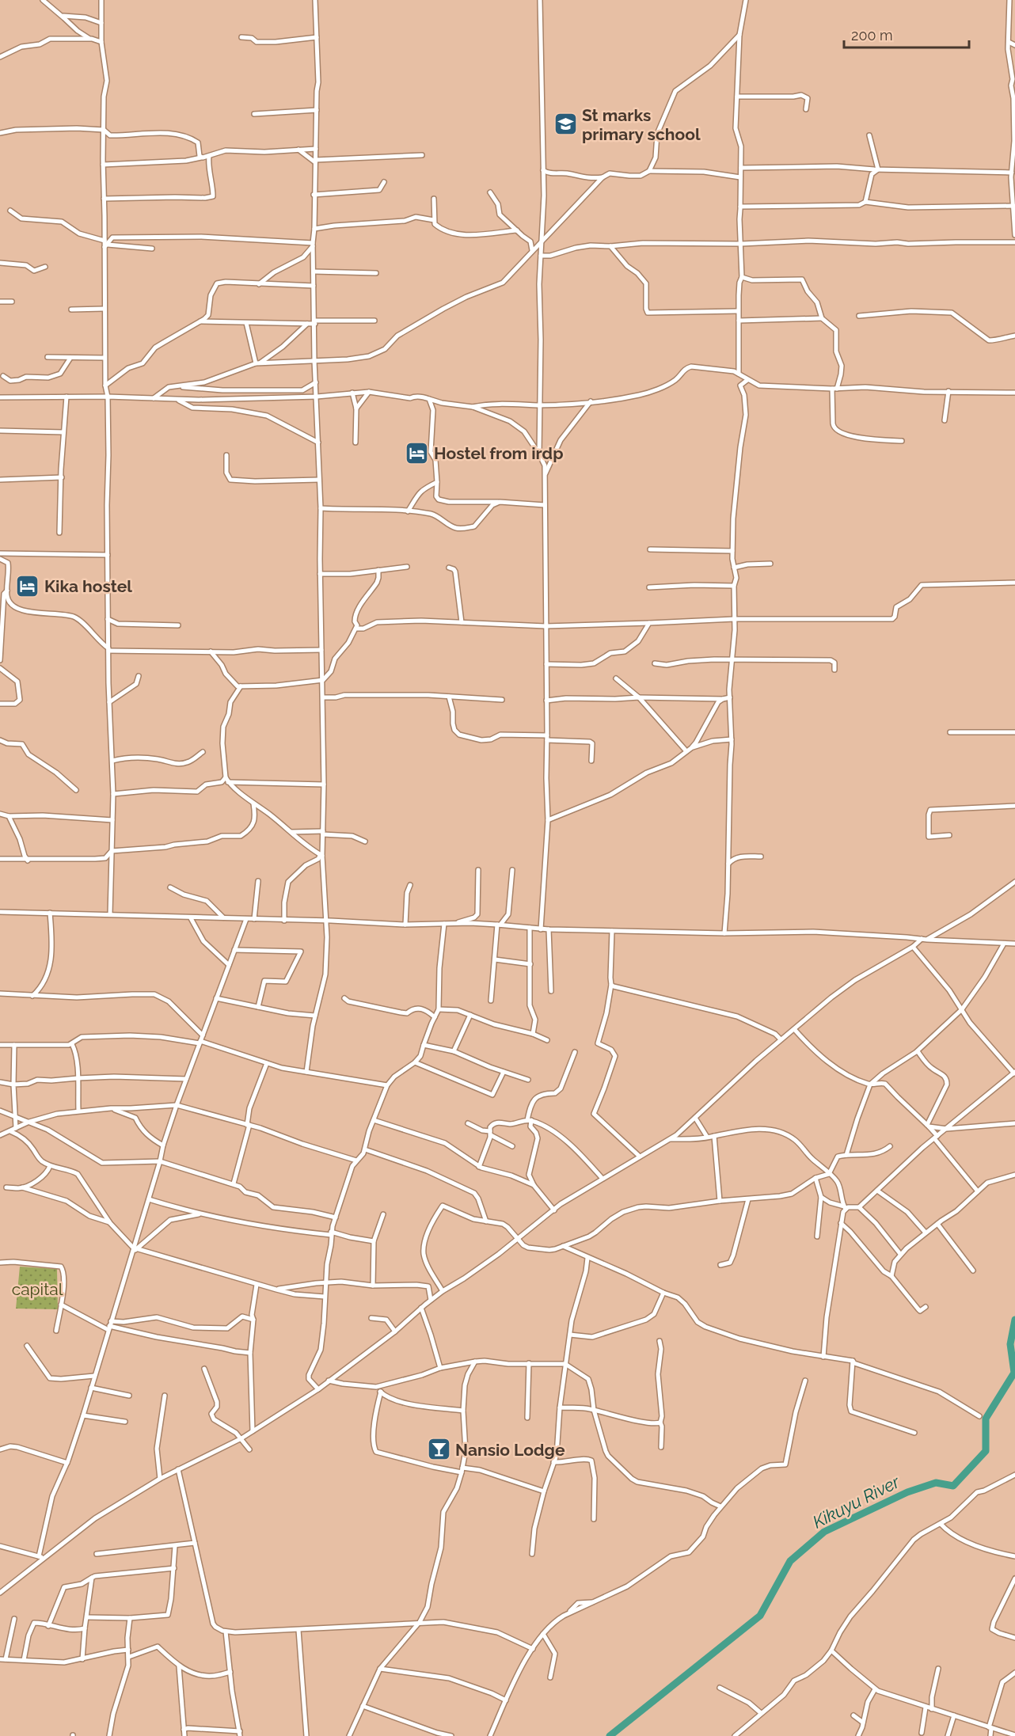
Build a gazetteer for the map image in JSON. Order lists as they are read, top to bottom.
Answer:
{
  "water": ["Kikuyu River"],
  "parks": ["capital"],
  "places": {
    "school or university": ["St marks primary school"],
    "hotel": ["Hostel from irdp", "Kika hostel"],
    "bar": ["Nansio Lodge"]
  },
  "scale_bar": "200 m"
}
